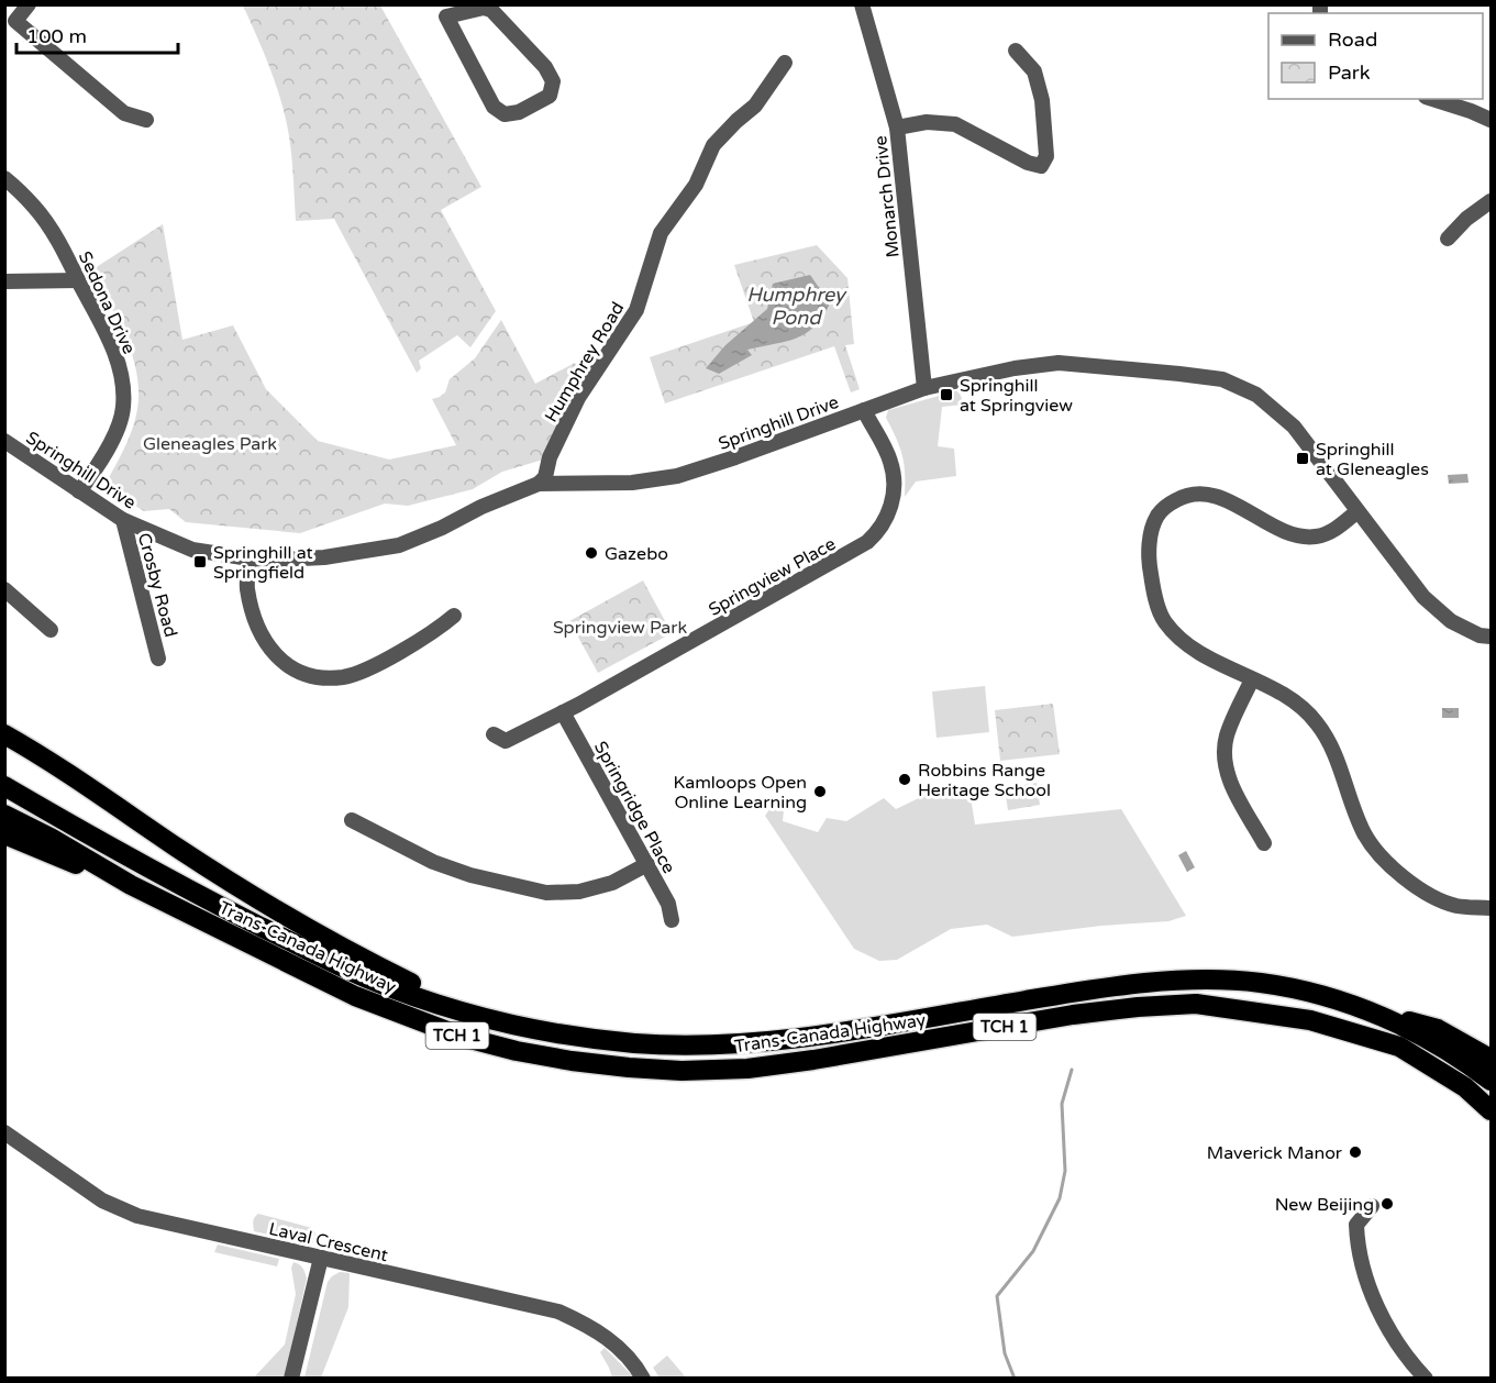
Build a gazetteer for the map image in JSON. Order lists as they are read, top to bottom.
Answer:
{
  "streets": {
    "highway": ["Trans-Canada Highway", "TCH 1"],
    "street": [
      "Monarch Drive",
      "Sedona Drive",
      "Humphrey Road",
      "Springhill Drive",
      "Springview Place",
      "Crosby Road",
      "Springridge Place",
      "Laval Crescent"
    ]
  },
  "crossings": [
    ["Monarch Drive", "Springhill Drive"],
    ["Sedona Drive", "Springhill Drive"],
    ["Humphrey Road", "Springhill Drive"],
    ["Springhill Drive", "Springview Place"],
    ["Springhill Drive", "Crosby Road"],
    ["Springview Place", "Springridge Place"]
  ],
  "water": ["Humphrey Pond"],
  "parks": ["Gleneagles Park", "Springview Park"],
  "places": {
    "transit": ["Springhill at Springview", "Springhill at Gleneagles", "Springhill at Springfield"],
    "other": [
      "Gazebo",
      "Robbins Range Heritage School",
      "Kamloops Open Online Learning",
      "Maverick Manor",
      "New Beijing"
    ]
  },
  "legend": ["Road", "Park"],
  "scale_bar": "100 m"
}
